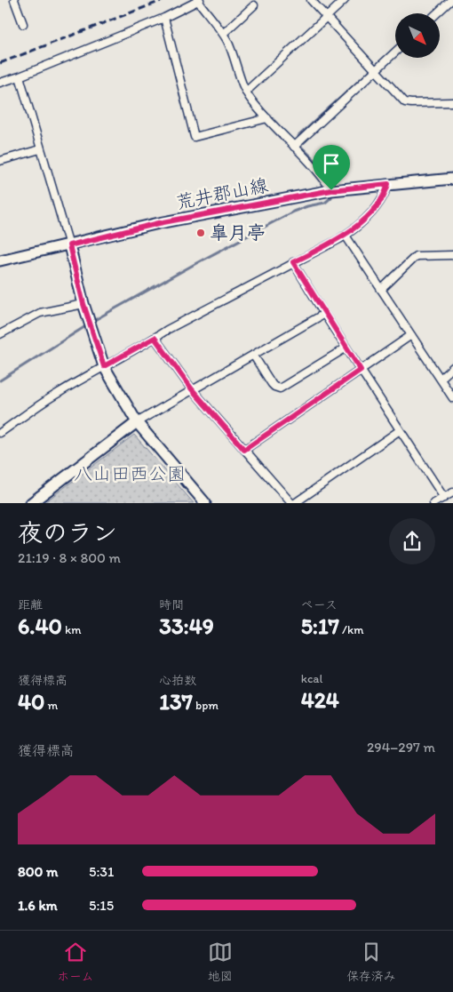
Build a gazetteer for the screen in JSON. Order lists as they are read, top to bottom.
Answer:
{
  "streets": {
    "main road": ["荒井郡山線"]
  },
  "parks": ["八山田西公園"],
  "places": ["皐月亭"],
  "north": "bottom right",
  "page": {
    "heading": ["夜のラン", "21:19 · 8 × 800 m"],
    "stats": [
      ["距離", "6.40 km"],
      ["時間", "33:49"],
      ["ペース", "5:17 /km"],
      ["獲得標高", "40 m"],
      ["心拍数", "137 bpm"],
      ["kcal", "424"]
    ],
    "chart": ["獲得標高", "294–297 m"],
    "list": [
      {
        "name": "800 m",
        "note": "5:31"
      },
      {
        "name": "1.6 km",
        "note": "5:15"
      }
    ],
    "tabs": ["ホーム", "地図", "保存済み"]
  }
}
